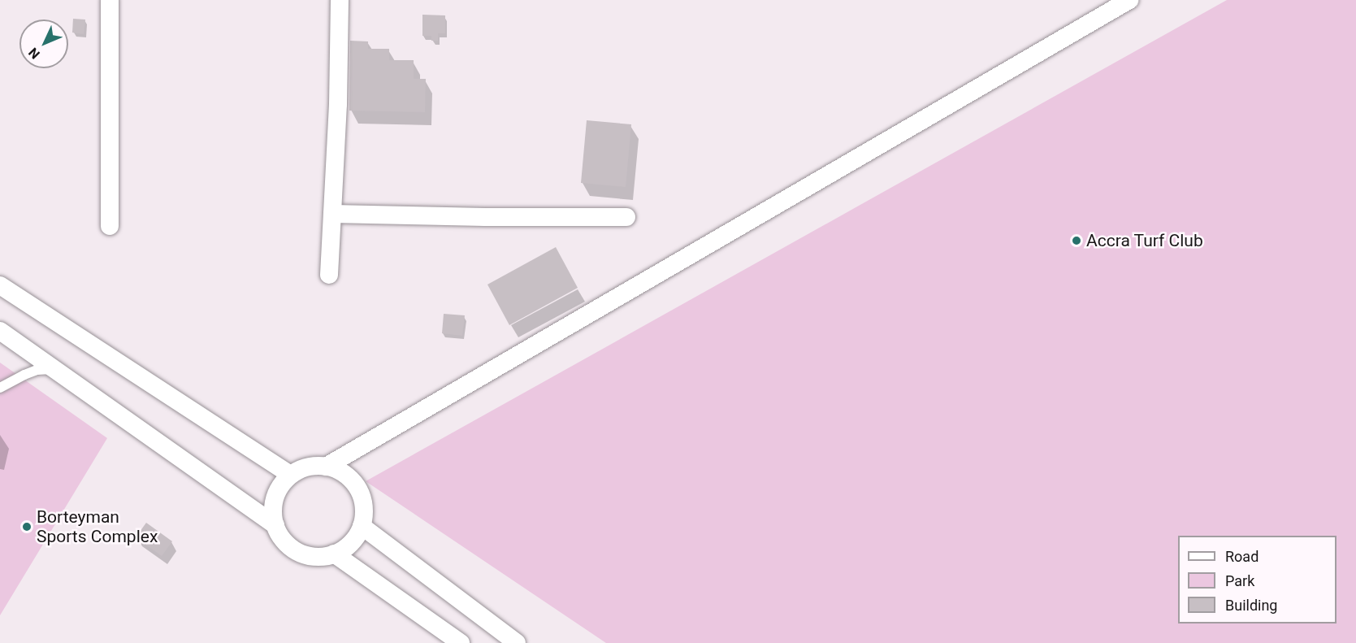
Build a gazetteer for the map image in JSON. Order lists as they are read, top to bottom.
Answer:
{
  "places": ["Accra Turf Club", "Borteyman Sports Complex"],
  "legend": ["Road", "Park", "Building"],
  "north": "bottom left"
}
